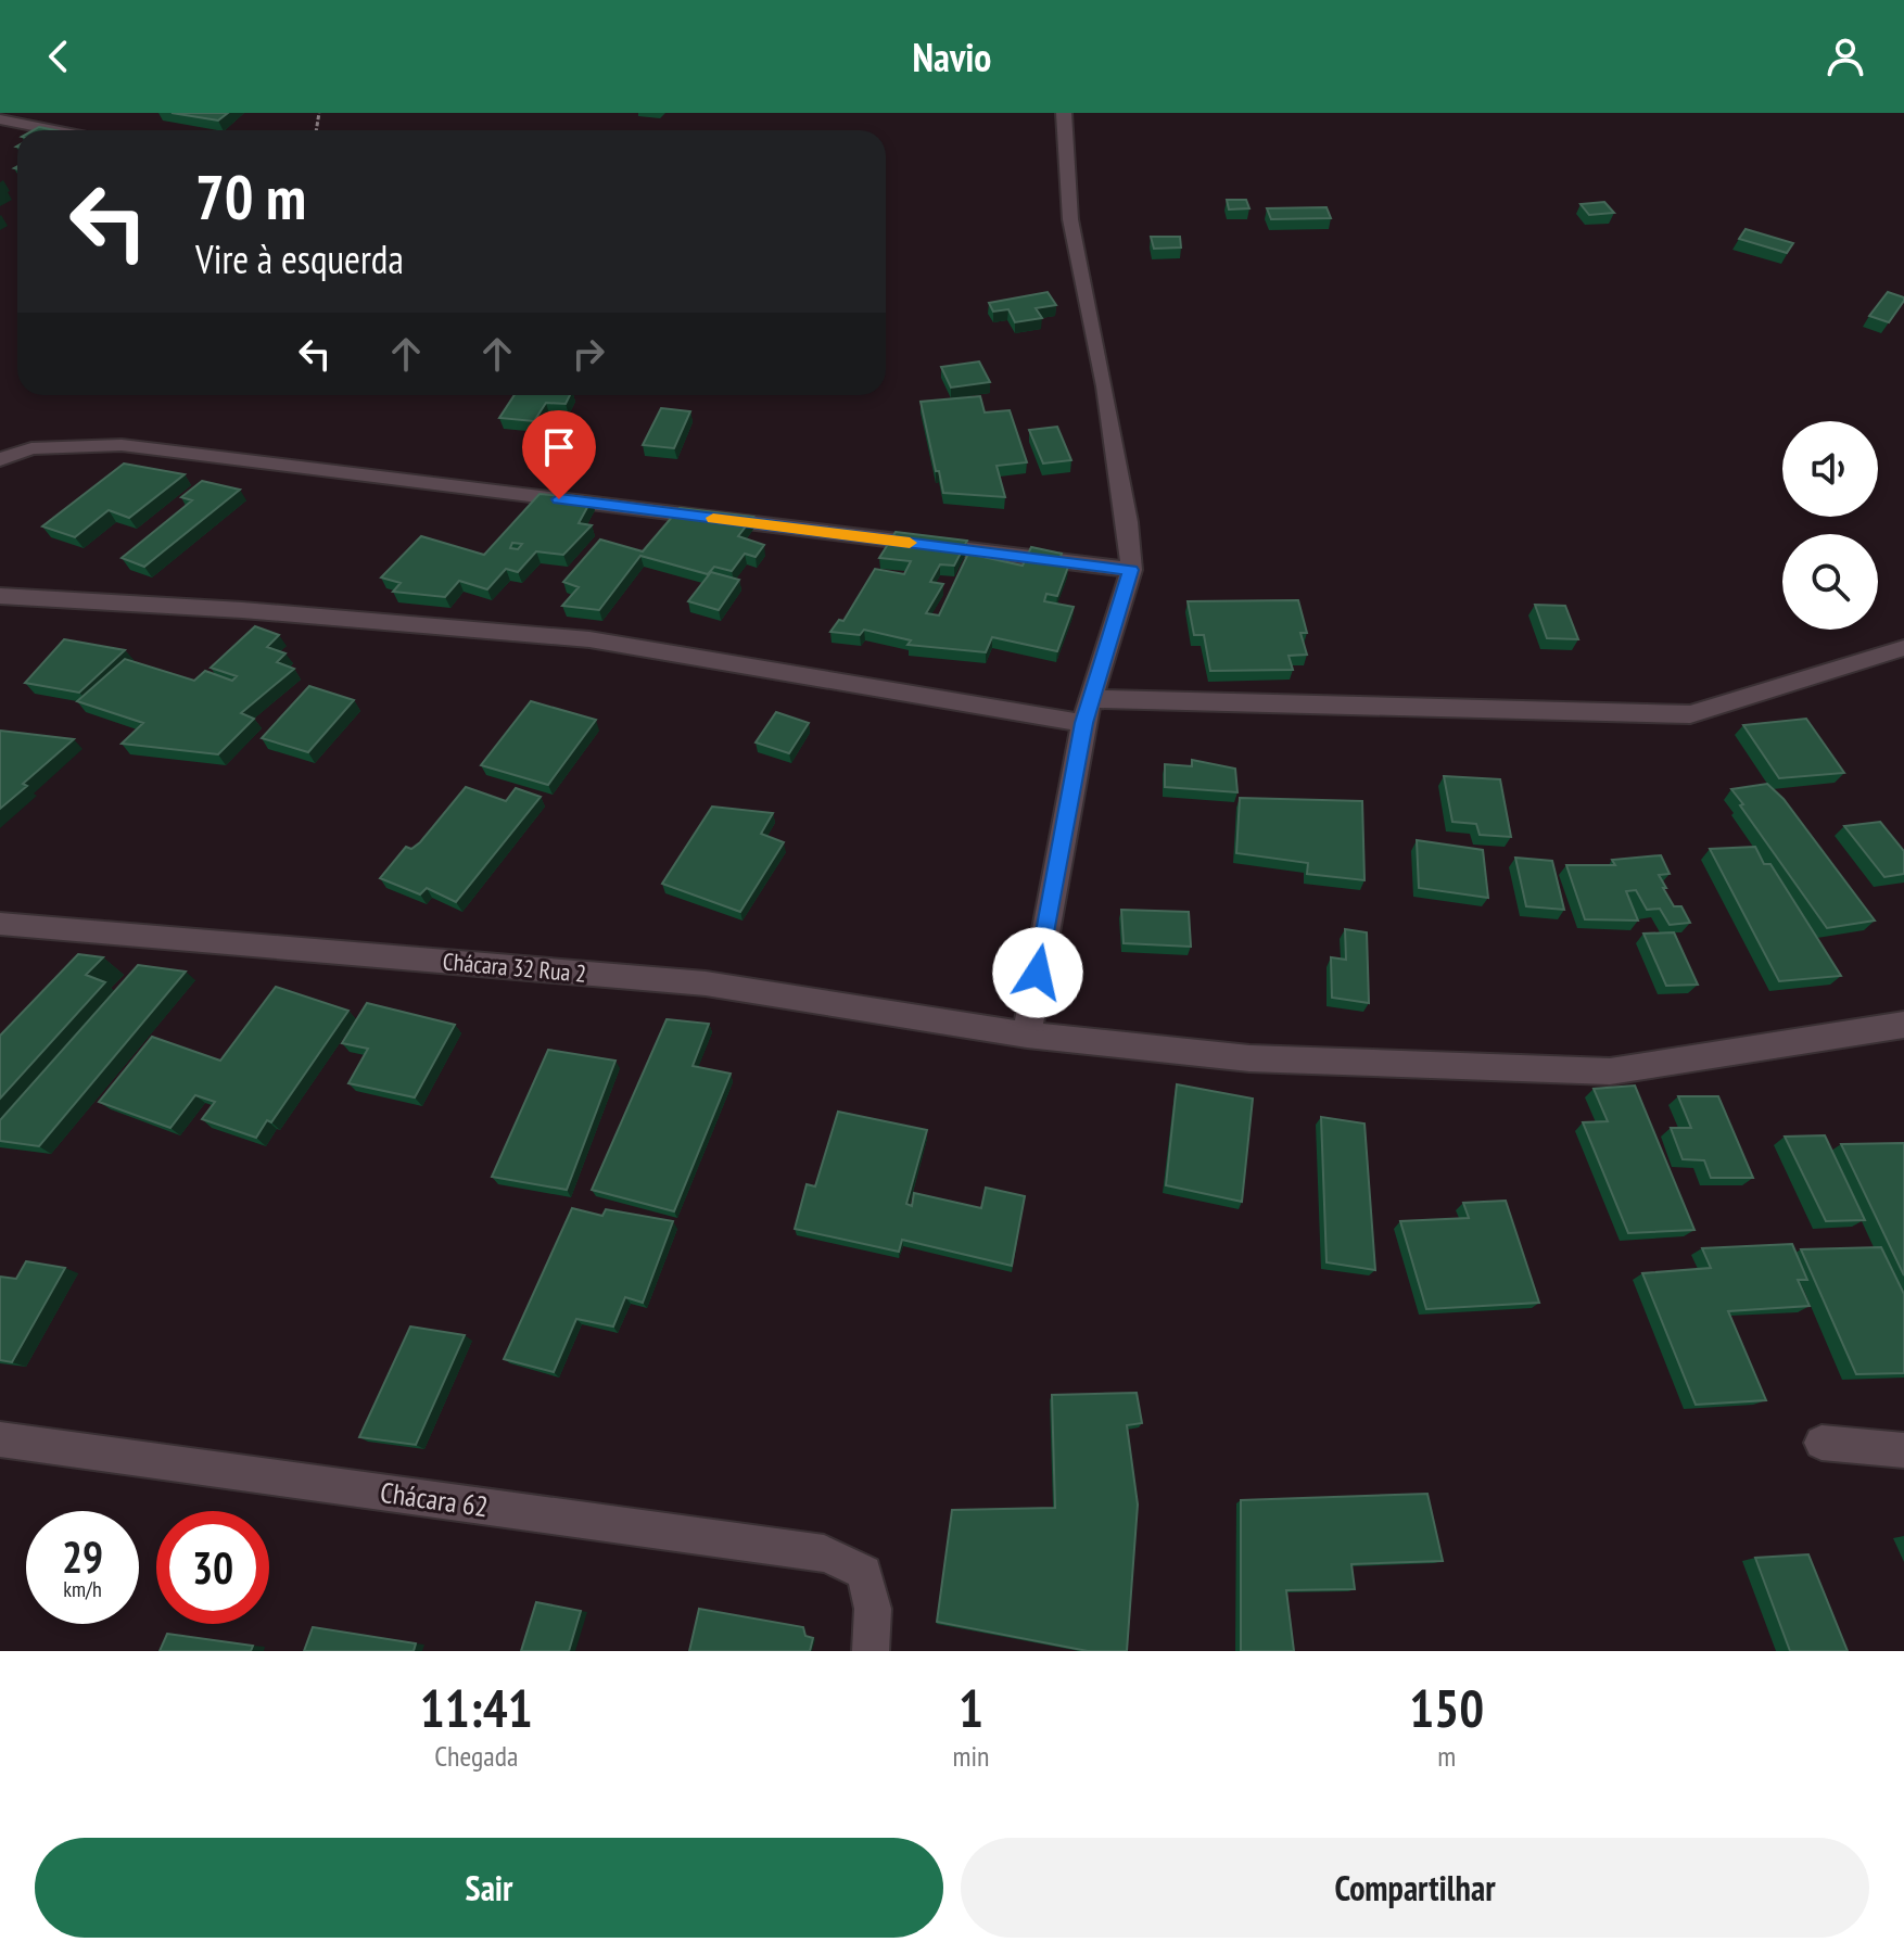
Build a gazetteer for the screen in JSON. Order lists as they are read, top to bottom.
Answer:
{
  "streets": {
    "street": ["Chácara 32 Rua 2", "Chácara 62"]
  },
  "page": {
    "header": "Navio",
    "turn": ["70 m", "Vire à esquerda"],
    "speed": "29 km/h",
    "limit": "30",
    "eta": [
      "11:41",
      "Chegada",
      "1",
      "min",
      "150",
      "m"
    ],
    "buttons": ["Sair", "Compartilhar"]
  }
}
